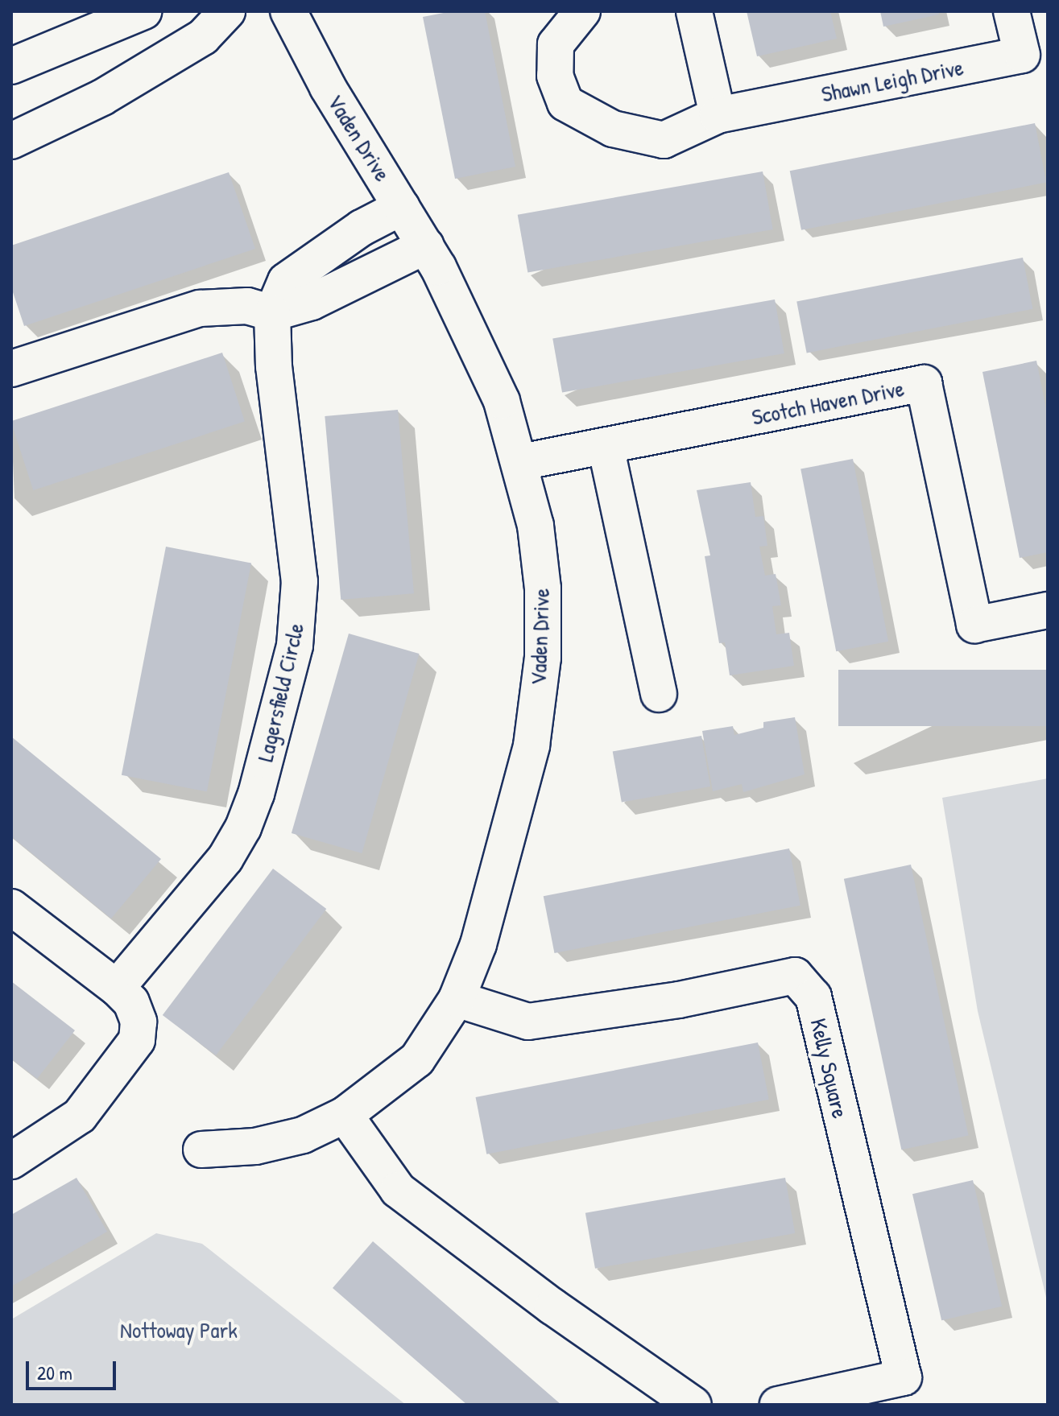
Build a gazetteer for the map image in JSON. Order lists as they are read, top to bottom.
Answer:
{
  "streets": {
    "street": [
      "Shawn Leigh Drive",
      "Vaden Drive",
      "Scotch Haven Drive",
      "Lagersfield Circle",
      "Kelly Square"
    ]
  },
  "crossings": [
    ["Vaden Drive", "Scotch Haven Drive"],
    ["Vaden Drive", "Lagersfield Circle"],
    ["Vaden Drive", "Kelly Square"]
  ],
  "parks": ["Nottoway Park"],
  "scale_bar": "20 m"
}
